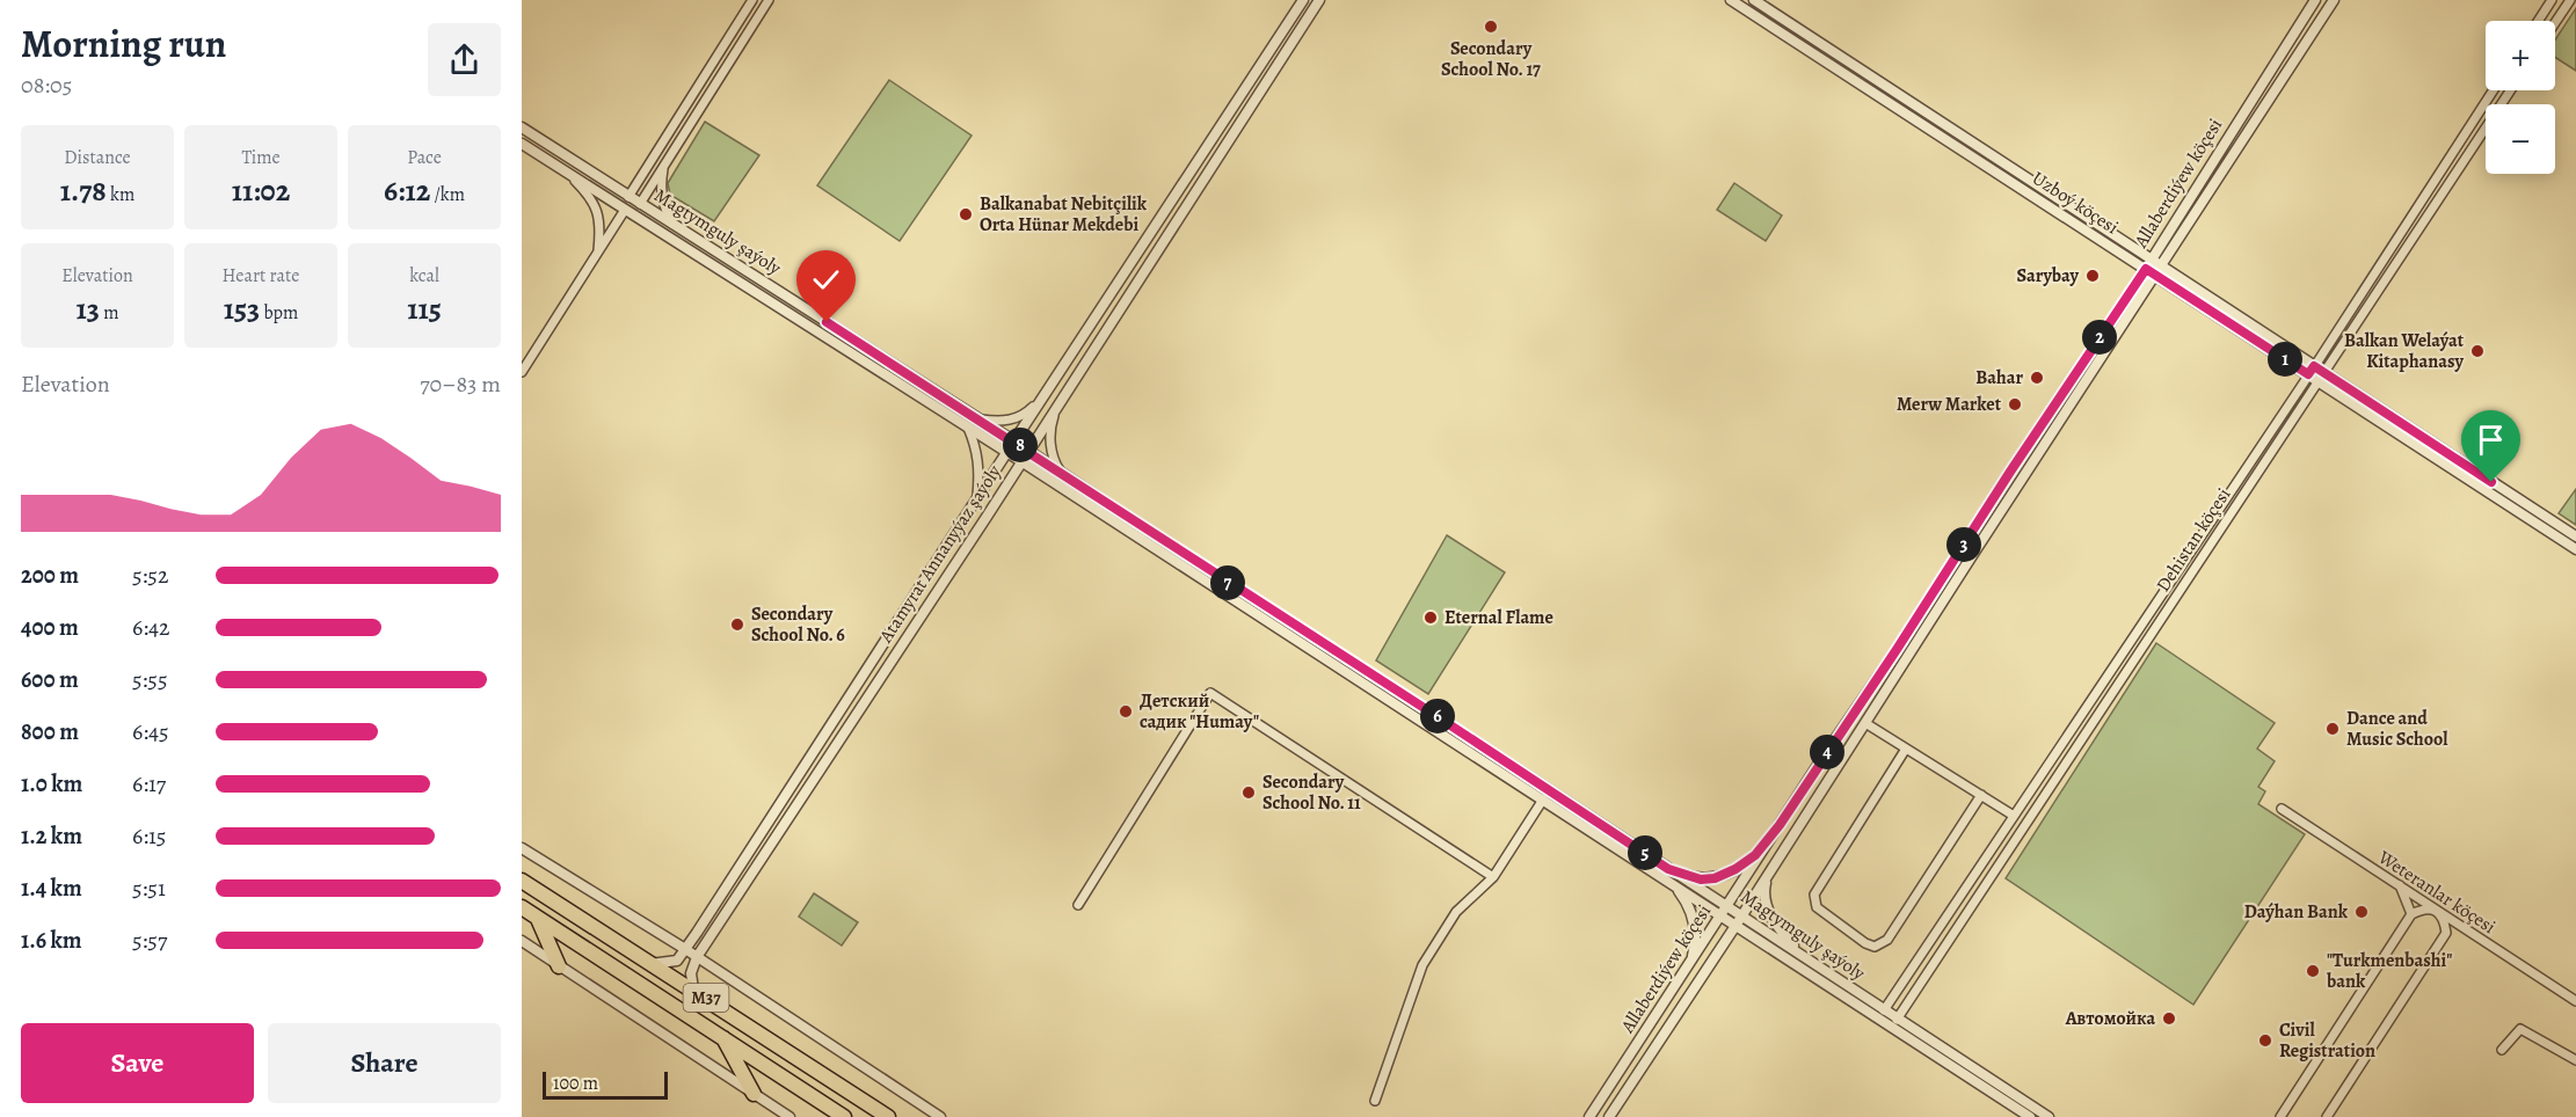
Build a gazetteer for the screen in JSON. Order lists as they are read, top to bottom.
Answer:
{
  "streets": {
    "highway": ["M37"],
    "street": [
      "Allaberdiýew köçesi",
      "Uzboý köçesi",
      "Magtymguly şaýoly",
      "Dehistan köçesi",
      "Atamyrat Annanyýaz şaýoly",
      "Weteranlar köçesi"
    ]
  },
  "crossings": [
    ["Allaberdiýew köçesi", "Uzboý köçesi"],
    ["Allaberdiýew köçesi", "Magtymguly şaýoly"],
    ["Uzboý köçesi", "Dehistan köçesi"],
    ["Magtymguly şaýoly", "Dehistan köçesi"],
    ["Magtymguly şaýoly", "Atamyrat Annanyýaz şaýoly"],
    ["Atamyrat Annanyýaz şaýoly", "M37"]
  ],
  "places": [
    "Secondary School No. 17",
    "Balkanabat Nebitçilik Orta Hünar Mekdebi",
    "Sarybay",
    "Balkan Welaýat Kitaphanasy",
    "Bahar",
    "Merw Market",
    "Eternal Flame",
    "Secondary School No. 6",
    "Детский садик \"Humay\"",
    "Dance and Music School",
    "Secondary School No. 11",
    "Daýhan Bank",
    "\"Turkmenbashi\" bank",
    "Автомойка",
    "Civil Registration"
  ],
  "scale_bar": "100 m",
  "page": {
    "heading": ["Morning run", "08:05"],
    "map_buttons": ["+", "−"],
    "stats": [
      ["Distance", "1.78 km"],
      ["Time", "11:02"],
      ["Pace", "6:12 /km"],
      ["Elevation", "13 m"],
      ["Heart rate", "153 bpm"],
      ["kcal", "115"]
    ],
    "pins": [
      "2",
      "1",
      "8",
      "3",
      "7",
      "6",
      "4",
      "5"
    ],
    "chart": ["Elevation", "70–83 m"],
    "list": [
      {
        "name": "200 m",
        "note": "5:52"
      },
      {
        "name": "400 m",
        "note": "6:42"
      },
      {
        "name": "600 m",
        "note": "5:55"
      },
      {
        "name": "800 m",
        "note": "6:45"
      },
      {
        "name": "1.0 km",
        "note": "6:17"
      },
      {
        "name": "1.2 km",
        "note": "6:15"
      },
      {
        "name": "1.4 km",
        "note": "5:51"
      },
      {
        "name": "1.6 km",
        "note": "5:57"
      }
    ],
    "buttons": ["Save", "Share"],
    "scale": "100 m"
  }
}
